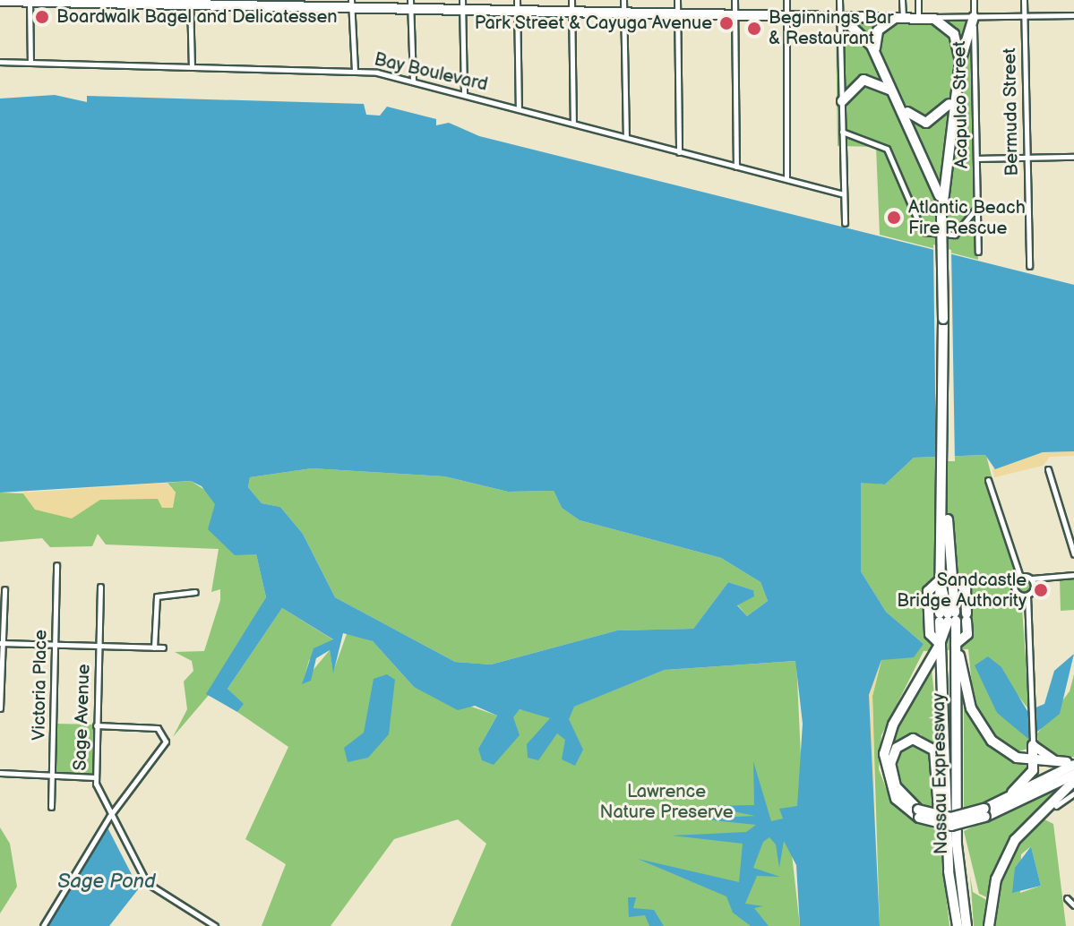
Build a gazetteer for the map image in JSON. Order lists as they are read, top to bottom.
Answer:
{
  "streets": {
    "highway": ["Nassau Expressway"],
    "street": [
      "Bay Boulevard",
      "Acapulco Street",
      "Bermuda Street",
      "Victoria Place",
      "Sage Avenue"
    ]
  },
  "crossings": [
    ["Acapulco Street", "Nassau Expressway"]
  ],
  "water": ["Sage Pond"],
  "parks": ["Lawrence Nature Preserve"],
  "places": [
    "Boardwalk Bagel and Delicatessen",
    "Park Street & Cayuga Avenue",
    "Beginnings Bar & Restaurant",
    "Atlantic Beach Fire Rescue",
    "Sandcastle Bridge Authority"
  ]
}
